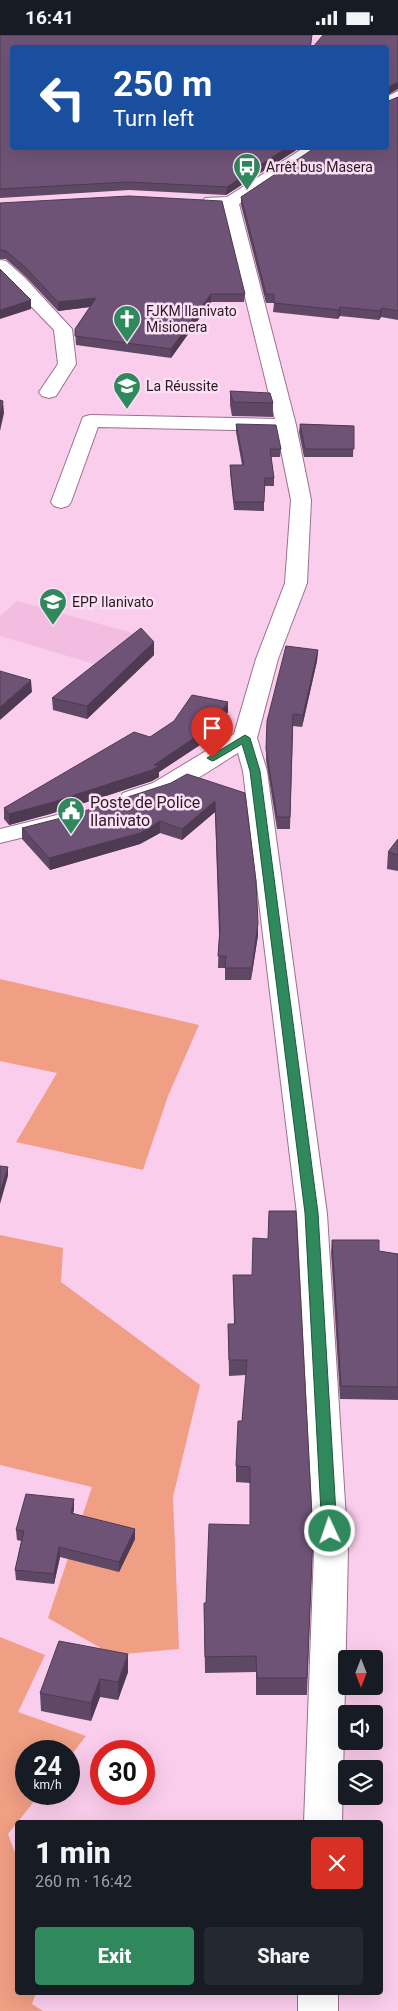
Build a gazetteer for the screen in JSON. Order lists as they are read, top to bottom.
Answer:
{
  "places": {
    "bus stop": ["Arrêt bus Masera"],
    "church": ["FJKM Ilanivato Misionera"],
    "school or university": ["La Réussite", "EPP Ilanivato"],
    "public building": ["Poste de Police Ilanivato"]
  },
  "north": "bottom",
  "page": {
    "status": "16:41",
    "turn": ["250 m", "Turn left"],
    "speed": "24 km/h",
    "limit": "30",
    "heading": ["1 min", "260 m · 16:42"],
    "buttons": ["Exit", "Share"]
  }
}
